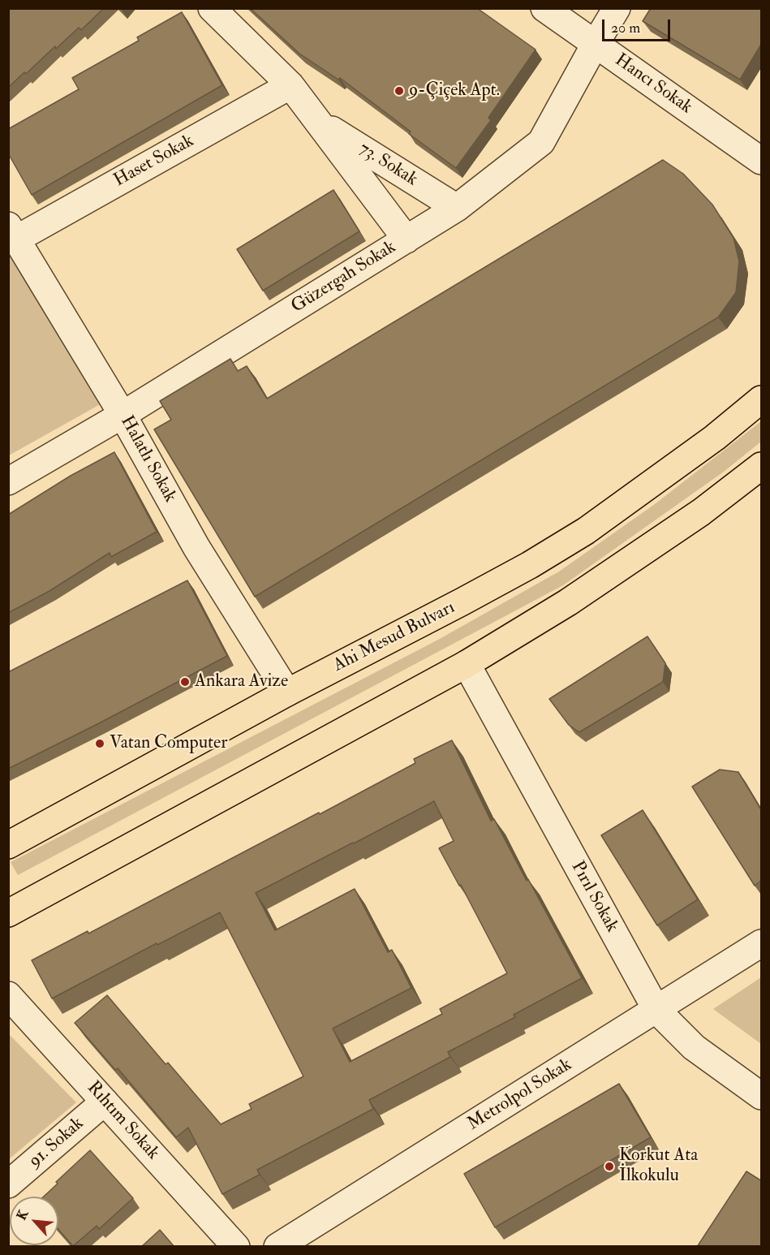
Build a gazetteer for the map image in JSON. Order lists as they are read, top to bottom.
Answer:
{
  "streets": {
    "main road": ["Ahi Mesud Bulvarı"],
    "street": [
      "Hancı Sokak",
      "Haset Sokak",
      "73. Sokak",
      "Güzergah Sokak",
      "Halatlı Sokak",
      "Pırıl Sokak",
      "Metrolpol Sokak",
      "Rıhtım Sokak",
      "91. Sokak"
    ]
  },
  "crossings": [
    ["Hancı Sokak", "Güzergah Sokak"],
    ["Haset Sokak", "73. Sokak"],
    ["Haset Sokak", "Halatlı Sokak"],
    ["73. Sokak", "Güzergah Sokak"],
    ["Güzergah Sokak", "Halatlı Sokak"],
    ["Halatlı Sokak", "Ahi Mesud Bulvarı"],
    ["Pırıl Sokak", "Metrolpol Sokak"],
    ["Rıhtım Sokak", "91. Sokak"]
  ],
  "places": [
    "9-Çiçek Apt.",
    "Ankara Avize",
    "Vatan Computer",
    "Korkut Ata İlkokulu"
  ],
  "scale_bar": "20 m",
  "north": "top left"
}
